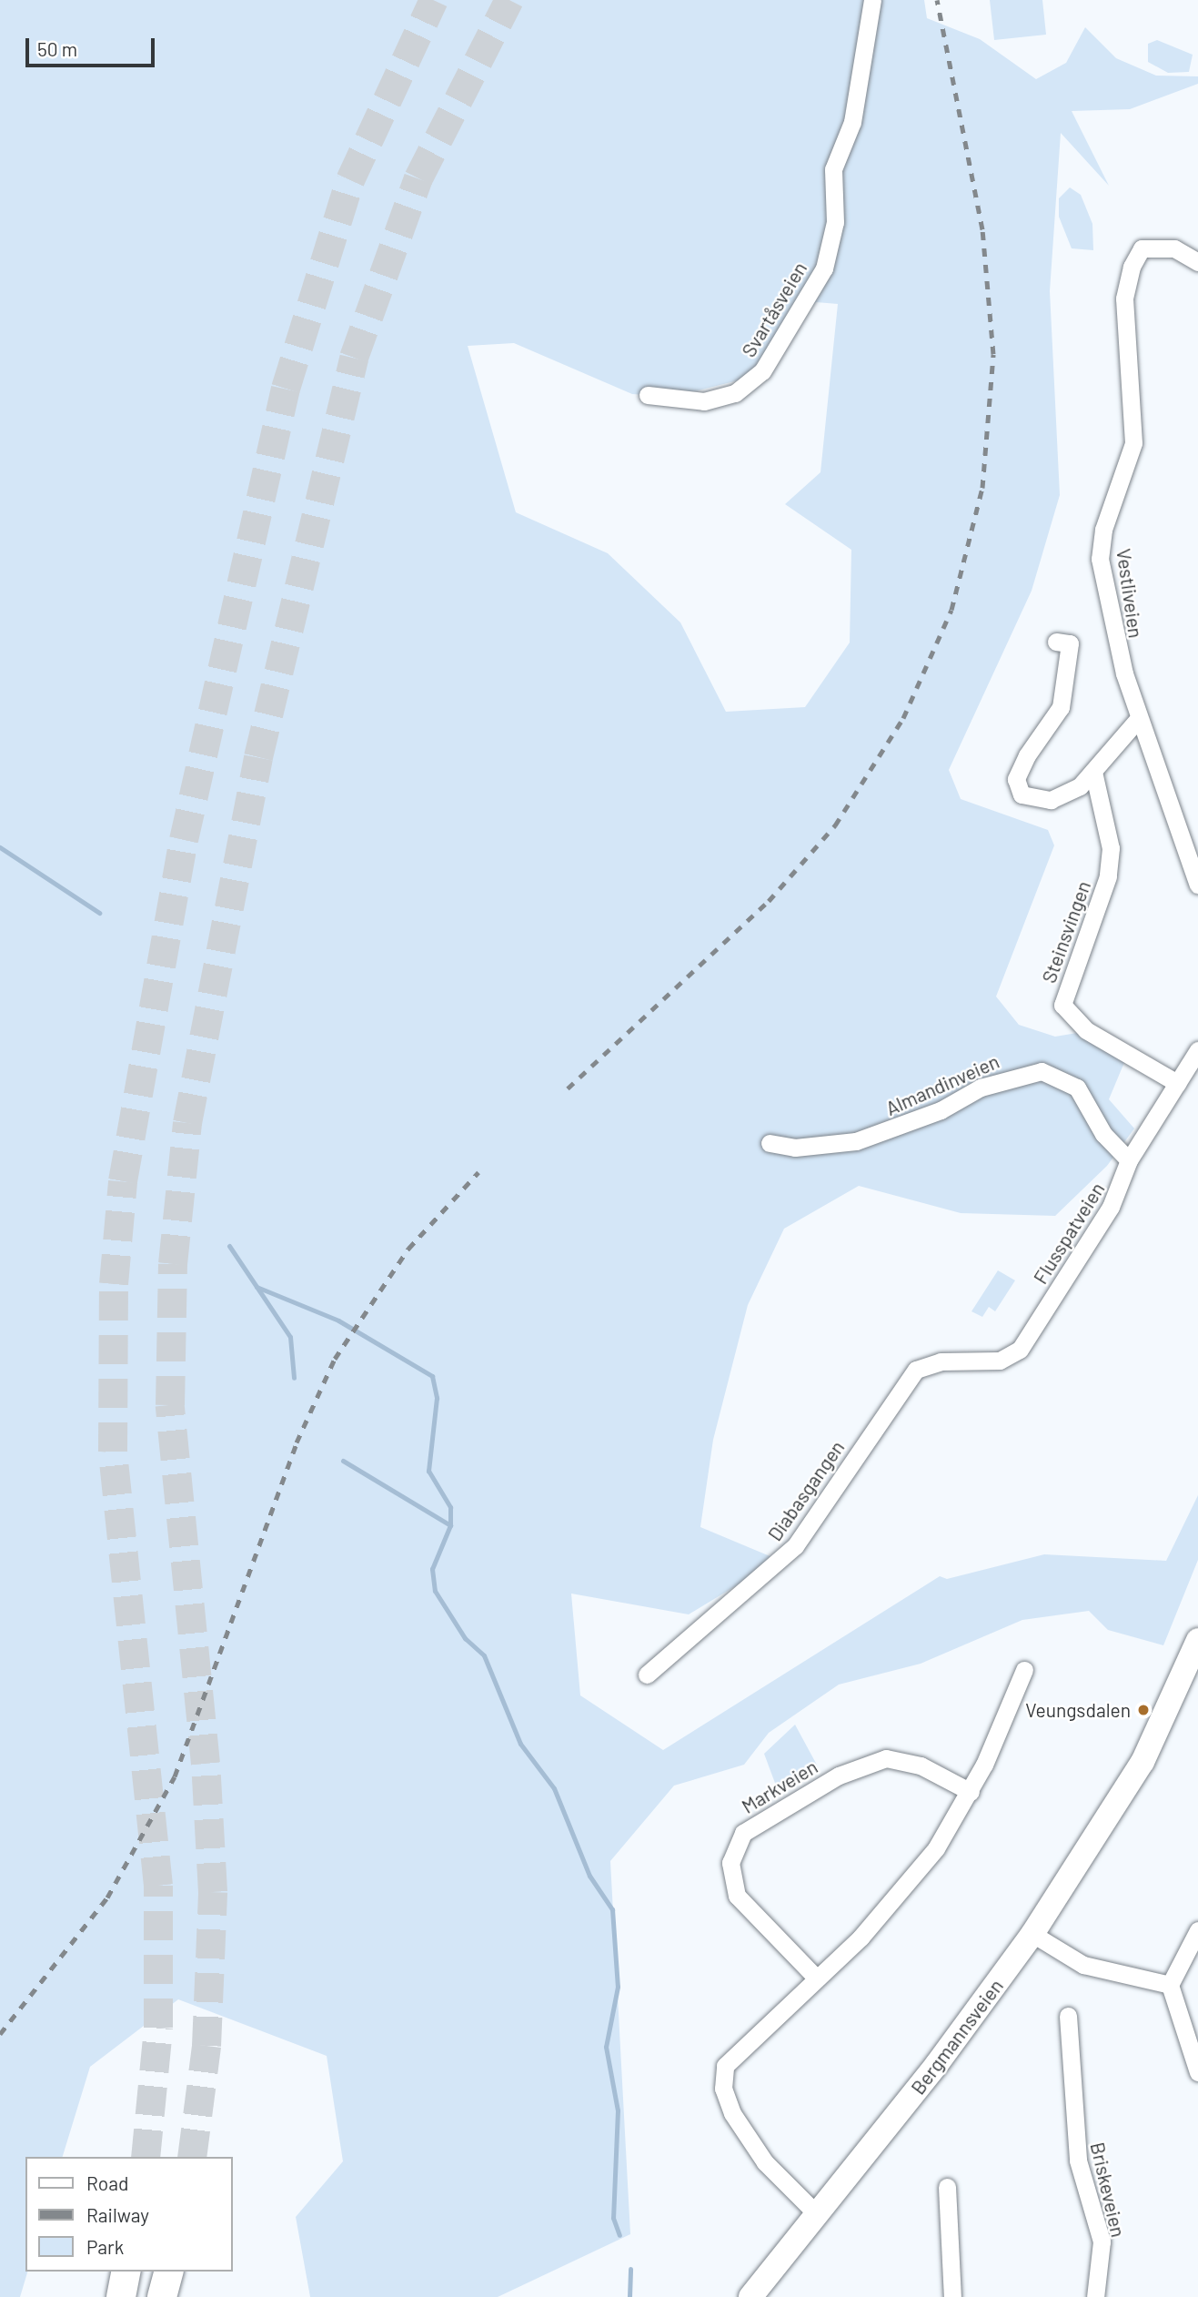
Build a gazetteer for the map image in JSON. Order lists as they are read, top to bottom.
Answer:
{
  "streets": {
    "main road": ["Bergmannsveien"],
    "street": [
      "Svartåsveien",
      "Vestliveien",
      "Steinsvingen",
      "Almandinveien",
      "Flusspatveien",
      "Diabasgangen",
      "Markveien",
      "Briskeveien"
    ]
  },
  "crossings": [
    ["Steinsvingen", "Flusspatveien"],
    ["Almandinveien", "Flusspatveien"],
    ["Flusspatveien", "Diabasgangen"]
  ],
  "places": ["Veungsdalen"],
  "legend": ["Road", "Railway", "Park"],
  "scale_bar": "50 m"
}
